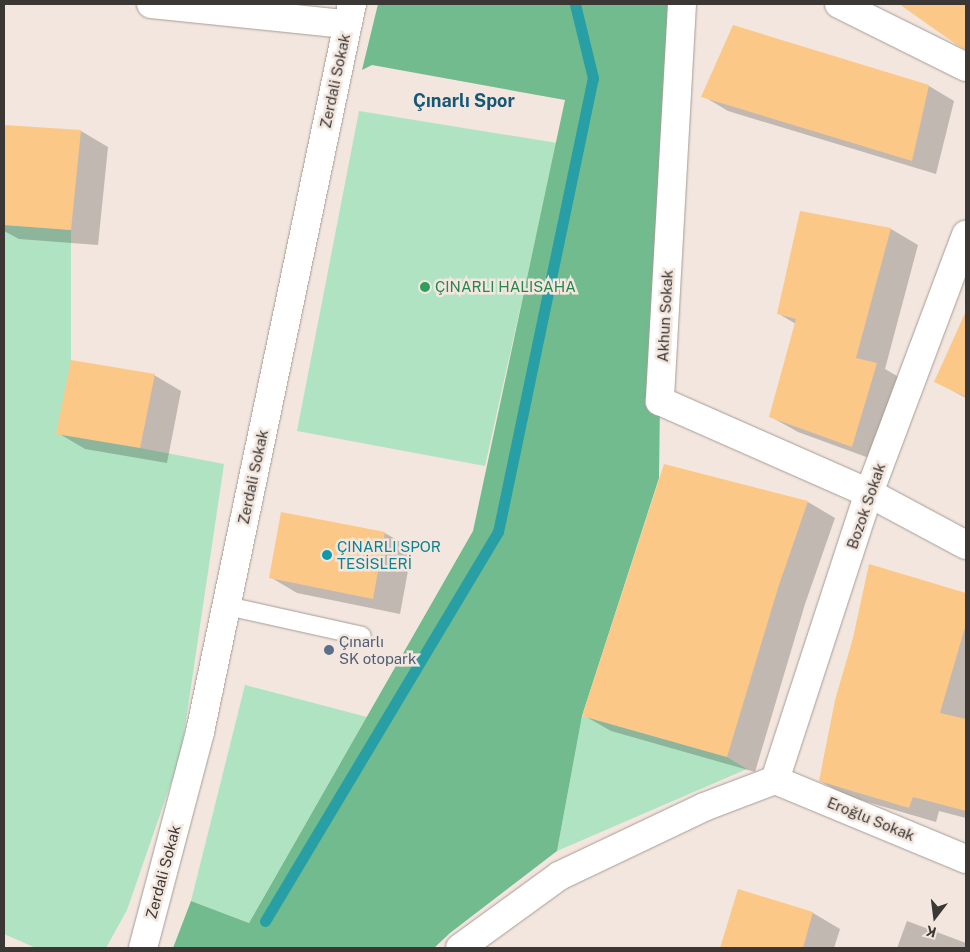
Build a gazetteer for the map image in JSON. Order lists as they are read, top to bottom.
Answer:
{
  "streets": {
    "street": [
      "Zerdali Sokak",
      "Akhun Sokak",
      "Bozok Sokak",
      "Eroğlu Sokak"
    ]
  },
  "crossings": [
    ["Akhun Sokak", "Bozok Sokak"],
    ["Bozok Sokak", "Eroğlu Sokak"]
  ],
  "districts": ["Çınarlı Spor"],
  "places": ["ÇINARLI HALISAHA", "ÇINARLI SPOR TESİSLERİ", "Çınarlı SK otopark"],
  "north": "bottom"
}
